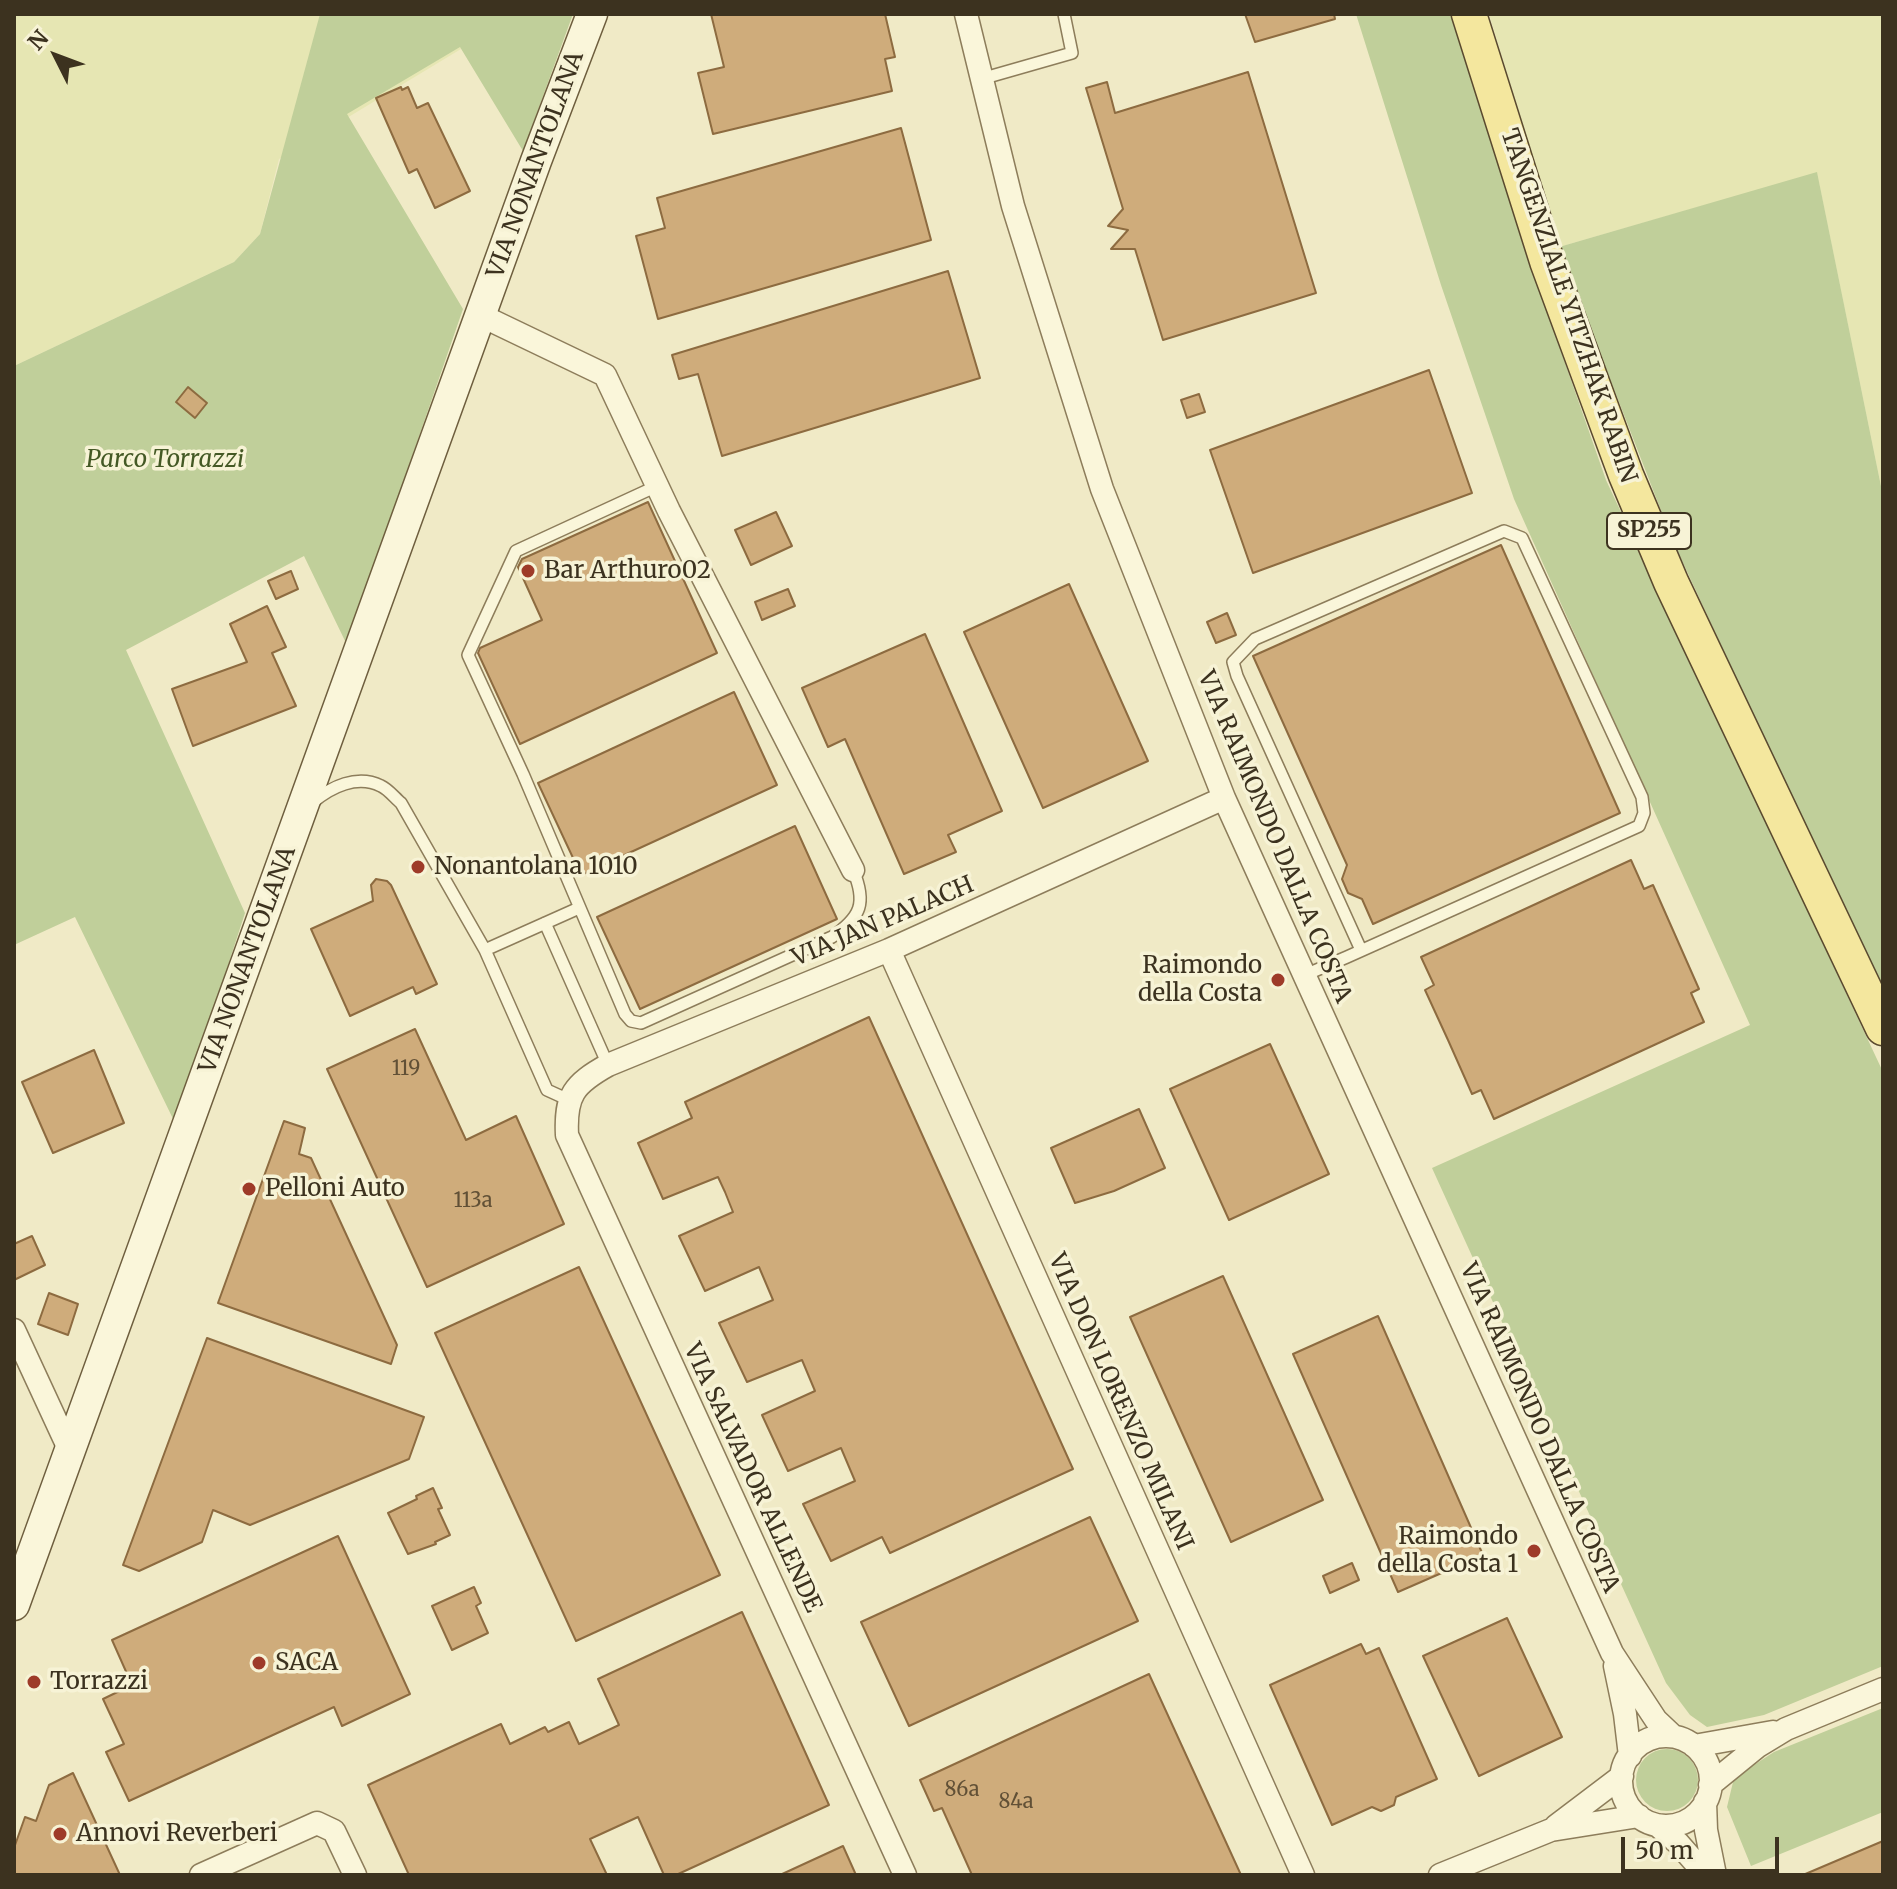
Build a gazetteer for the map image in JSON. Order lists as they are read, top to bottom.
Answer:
{
  "streets": {
    "main road": ["VIA NONANTOLANA", "TANGENZIALE YITZHAK RABIN", "SP255"],
    "street": [
      "VIA RAIMONDO DALLA COSTA",
      "VIA JAN PALACH",
      "VIA DON LORENZO MILANI",
      "VIA SALVADOR ALLENDE"
    ]
  },
  "crossings": [
    ["VIA RAIMONDO DALLA COSTA", "VIA JAN PALACH"],
    ["VIA JAN PALACH", "VIA DON LORENZO MILANI"],
    ["VIA JAN PALACH", "VIA SALVADOR ALLENDE"]
  ],
  "parks": ["Parco Torrazzi"],
  "places": [
    "Bar Arthuro02",
    "Nonantolana 1010",
    "Raimondo della Costa",
    "Pelloni Auto",
    "Raimondo della Costa 1",
    "SACA",
    "Torrazzi",
    "Annovi Reverberi"
  ],
  "house_numbers": [
    "119",
    "113a",
    "86a",
    "84a"
  ],
  "scale_bar": "50 m",
  "north": "top left"
}
